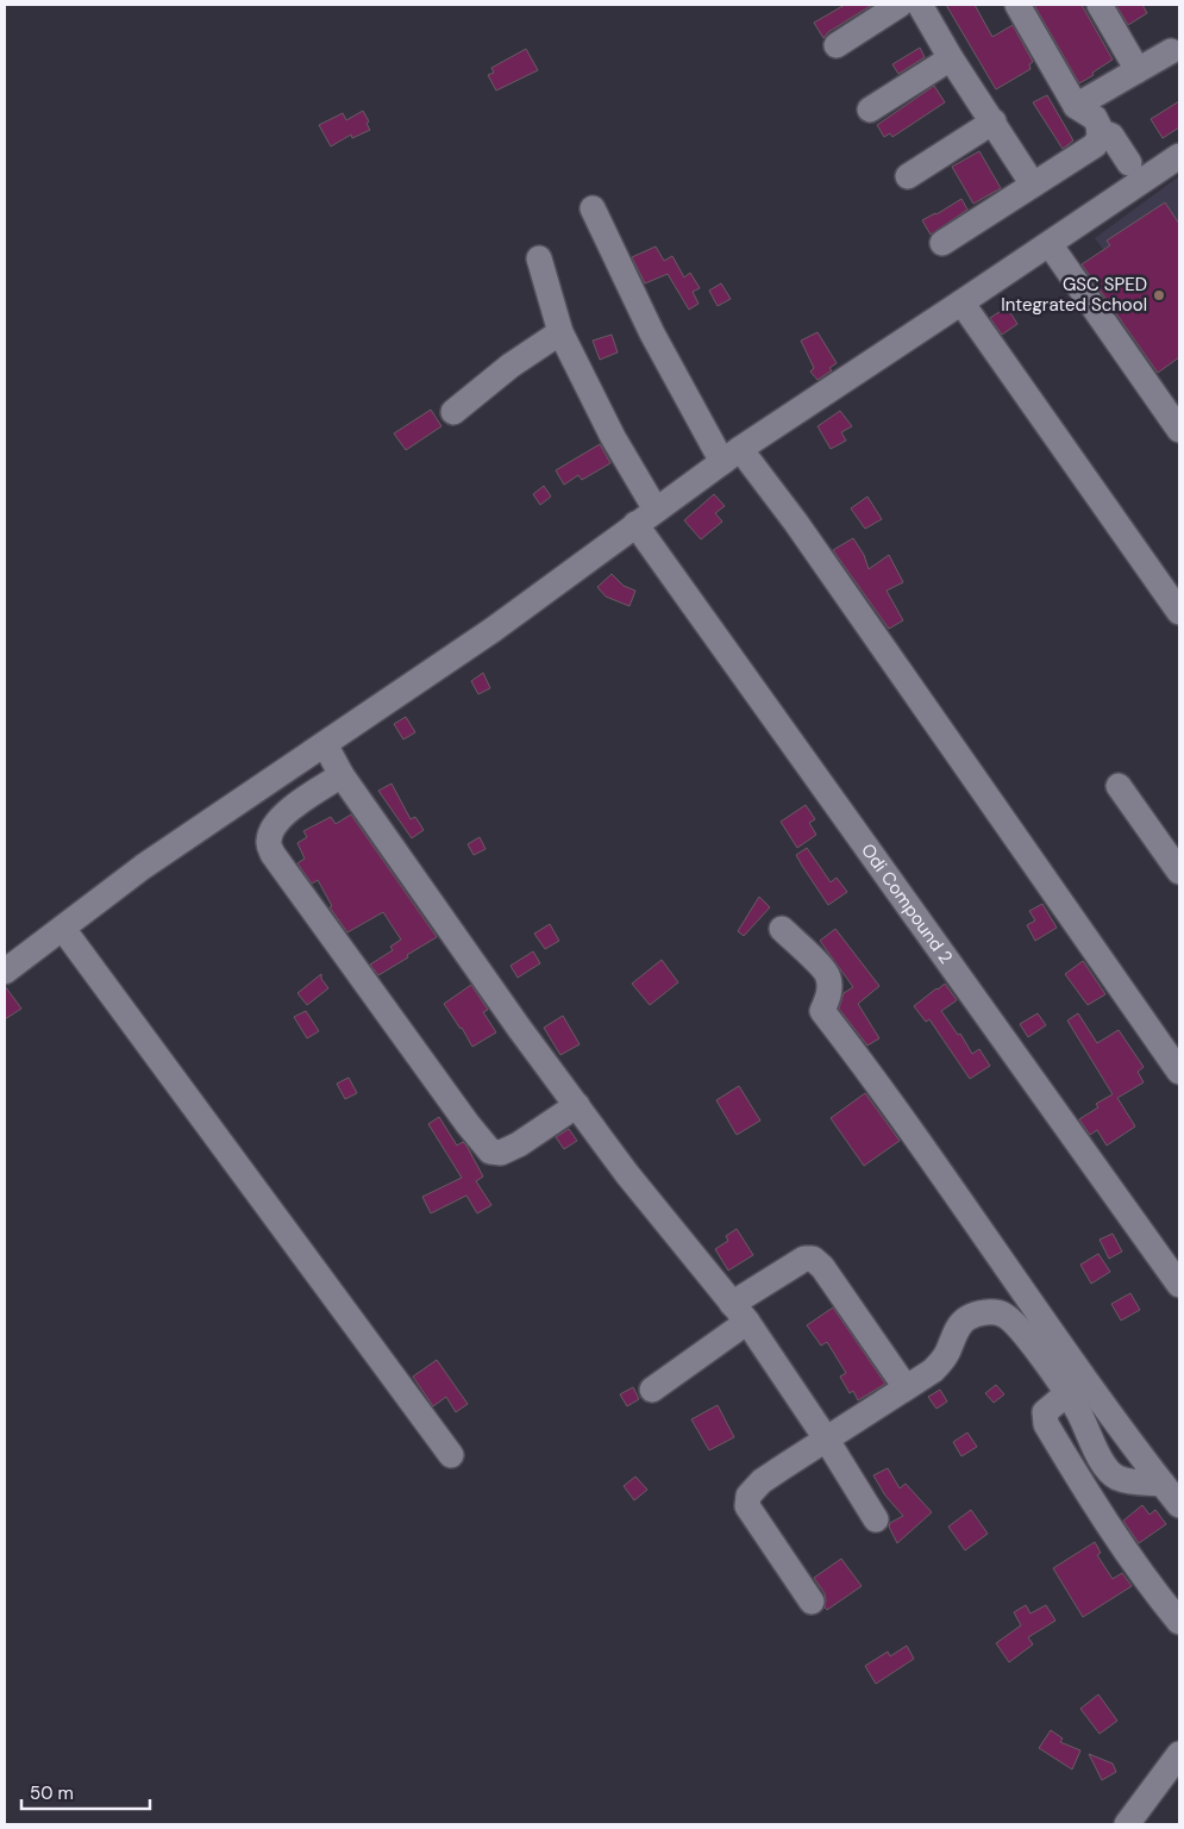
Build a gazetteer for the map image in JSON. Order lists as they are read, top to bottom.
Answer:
{
  "streets": {
    "street": ["Odi Compound 2"]
  },
  "places": ["GSC SPED Integrated School"],
  "scale_bar": "50 m"
}
